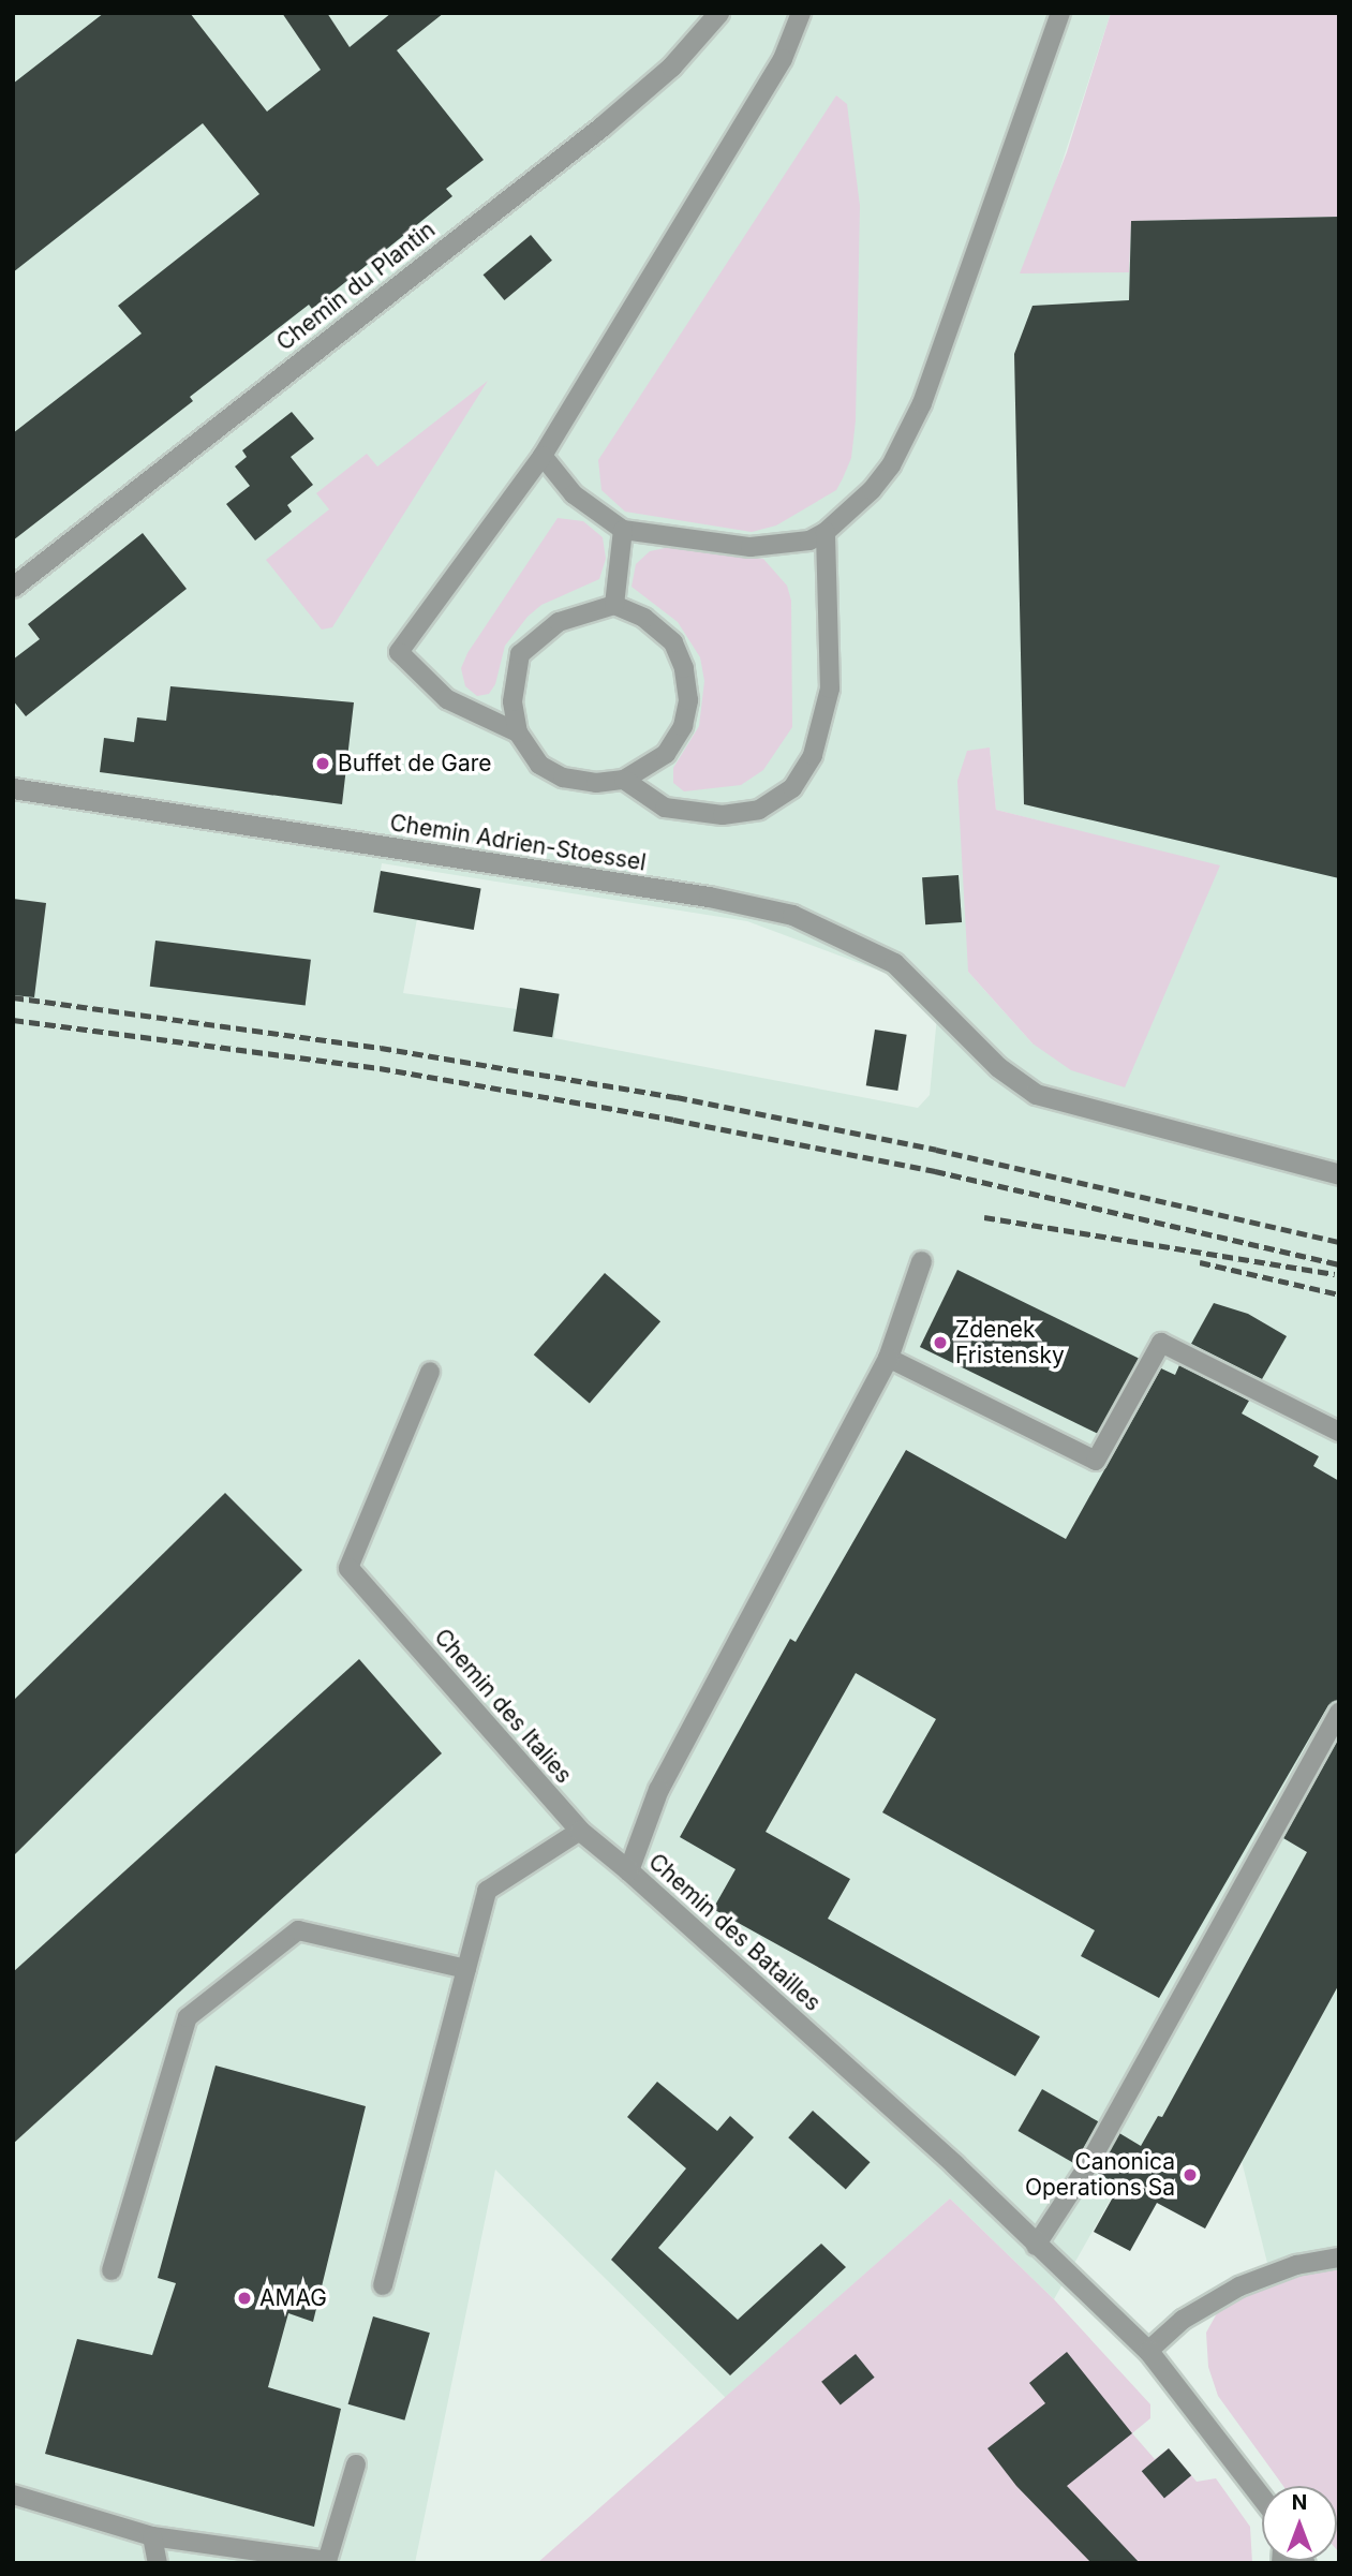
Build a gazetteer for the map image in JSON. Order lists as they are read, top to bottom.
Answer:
{
  "streets": {
    "street": [
      "Chemin du Plantin",
      "Chemin Adrien-Stoessel",
      "Chemin des Italies",
      "Chemin des Batailles"
    ]
  },
  "crossings": [
    ["Chemin des Italies", "Chemin des Batailles"]
  ],
  "places": [
    "Buffet de Gare",
    "Zdenek Fristensky",
    "Canonica Operations Sa",
    "AMAG"
  ],
  "north": "top"
}
